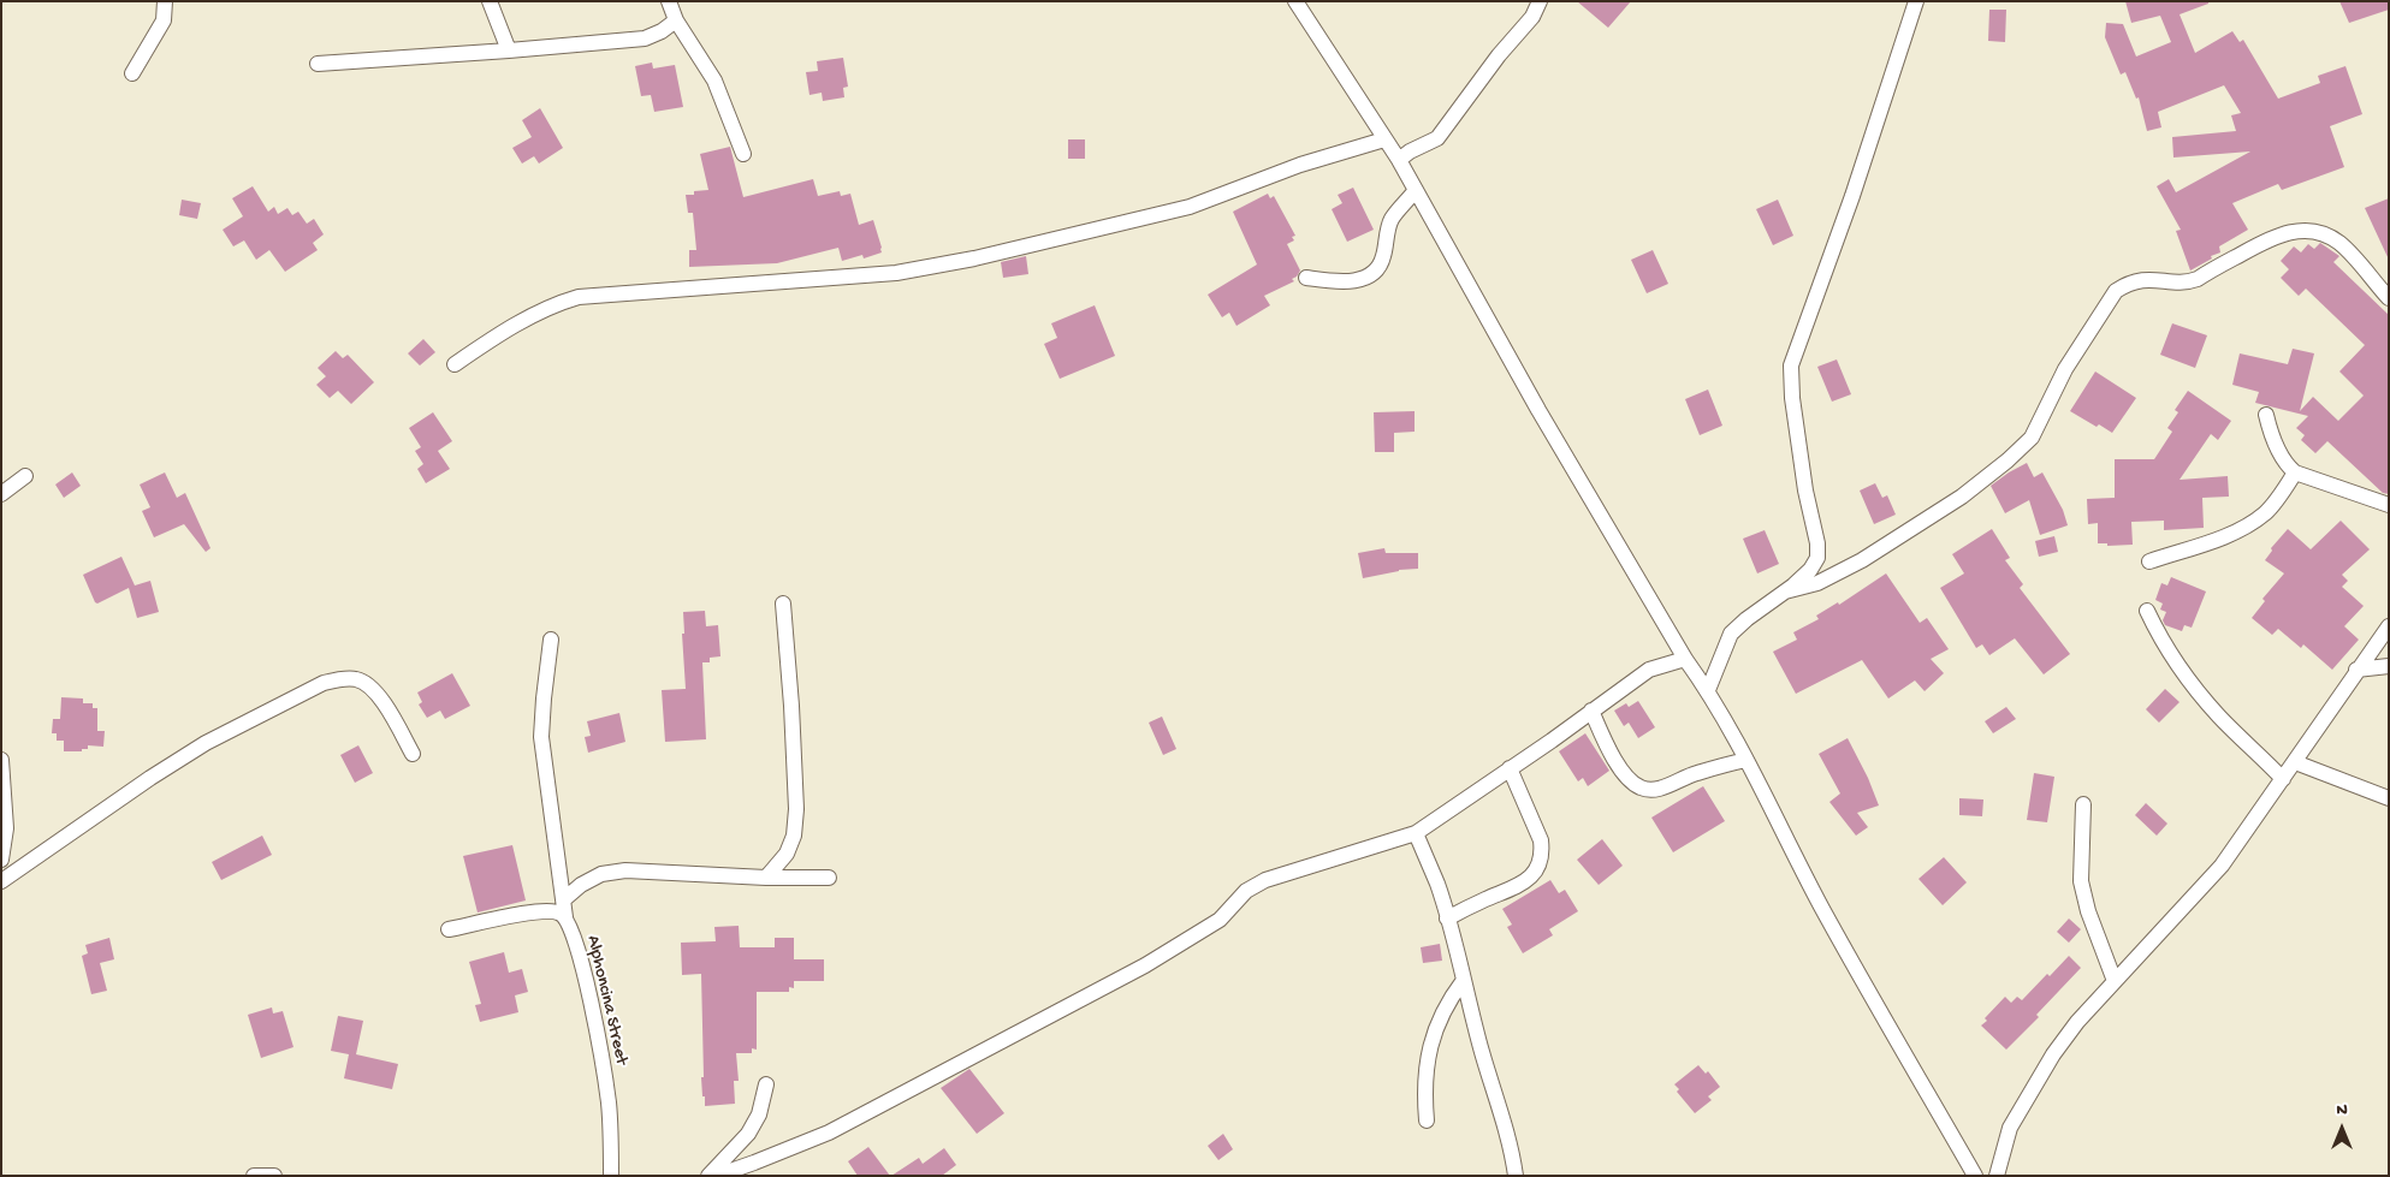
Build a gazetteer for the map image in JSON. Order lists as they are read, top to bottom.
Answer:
{
  "streets": {
    "street": ["Alphoncina Street"]
  },
  "north": "top"
}
